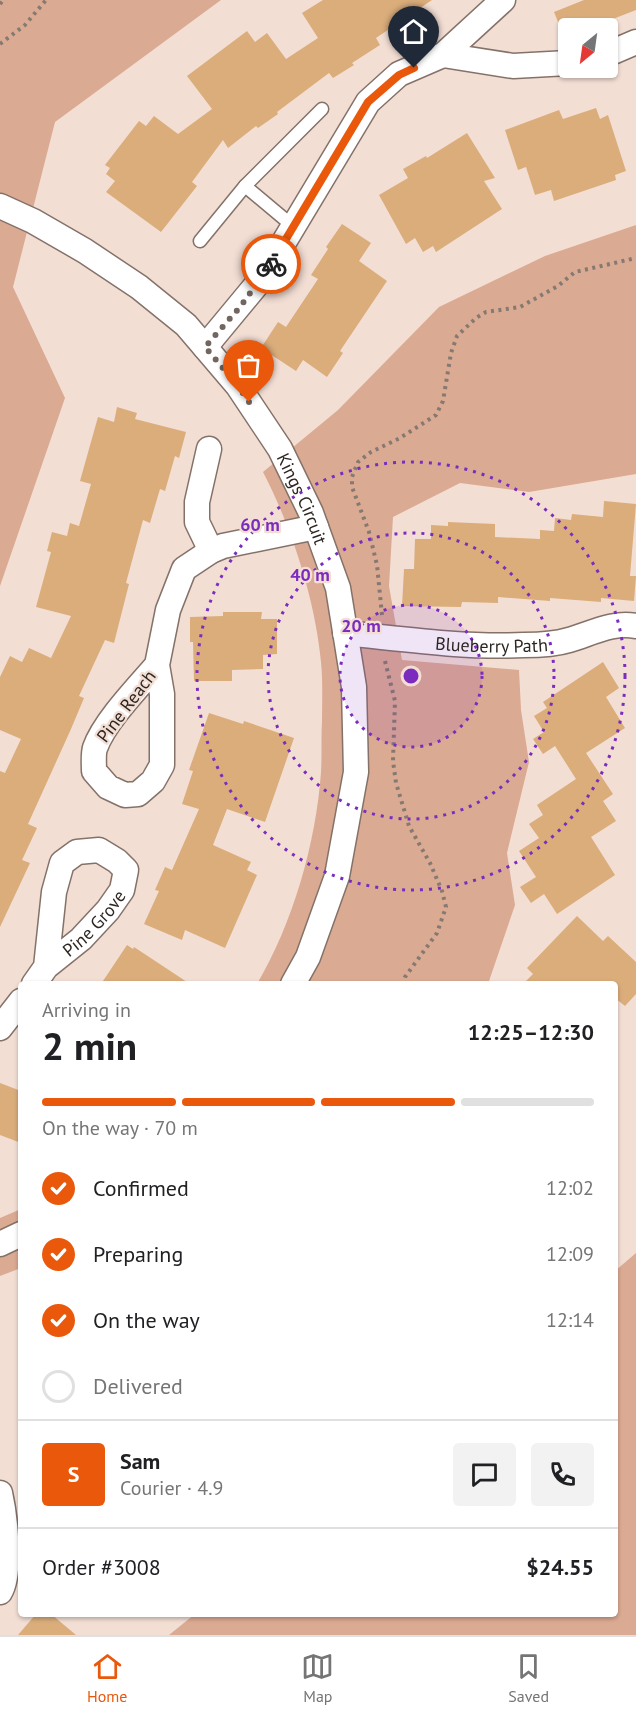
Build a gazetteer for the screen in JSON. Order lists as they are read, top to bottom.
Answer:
{
  "streets": {
    "street": [
      "Kings Circuit",
      "Blueberry Path",
      "Pine Reach",
      "Pine Grove"
    ]
  },
  "crossings": [
    ["Kings Circuit", "Blueberry Path"],
    ["Kings Circuit", "Pine Reach"]
  ],
  "north": "bottom left",
  "page": {
    "heading": ["2 min", "Arriving in", "12:25–12:30"],
    "panel": [
      "Sam",
      "Courier · 4.9",
      "Order #3008",
      "$24.55"
    ],
    "bar": "On the way · 70 m",
    "list": [
      ["Confirmed", "12:02"],
      ["Preparing", "12:09"],
      ["On the way", "12:14"],
      "Delivered"
    ],
    "round": "S",
    "tabs": ["Home", "Map", "Saved"]
  },
  "rings": ["60 m", "40 m", "20 m"]
}
